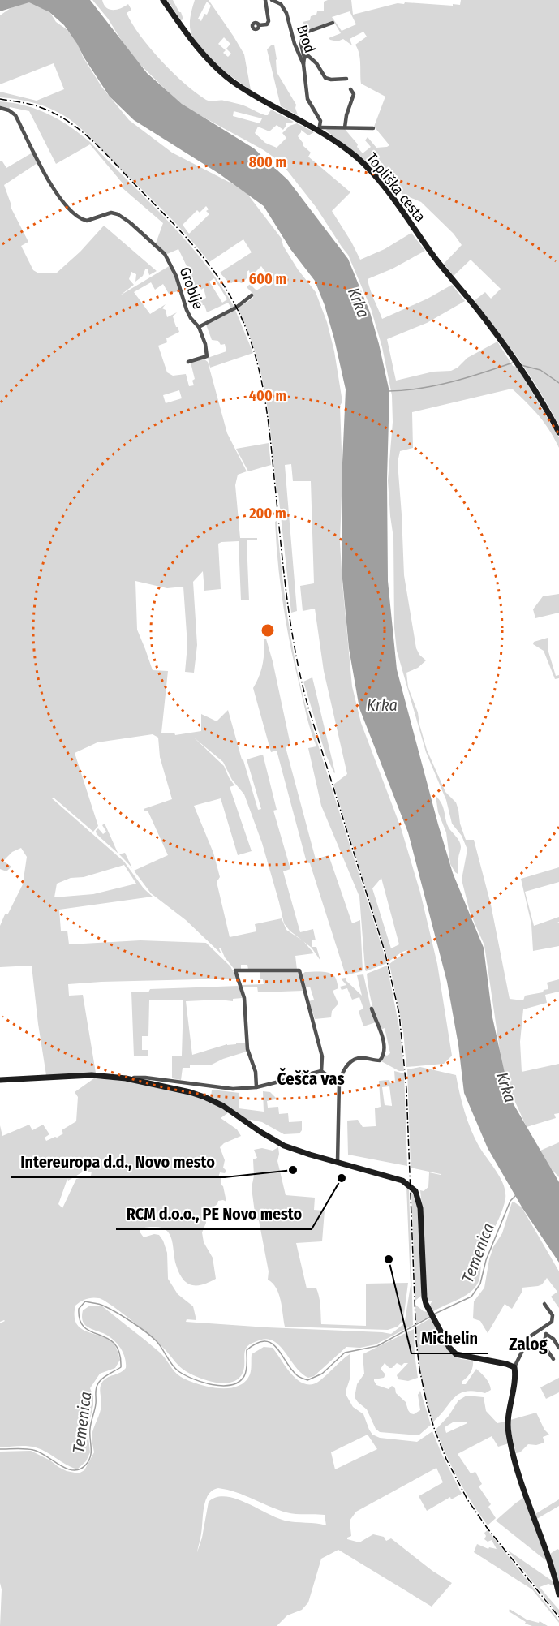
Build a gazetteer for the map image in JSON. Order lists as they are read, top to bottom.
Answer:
{
  "streets": {
    "street": ["Brod", "Topliška cesta", "Groblje"]
  },
  "crossings": [
    ["Brod", "Topliška cesta"]
  ],
  "districts": ["Češča vas", "Zalog"],
  "water": ["Krka", "Temenica"],
  "places": ["Intereuropa d.d., Novo mesto", "RCM d.o.o., PE Novo mesto", "Michelin"],
  "rings": [
    "800 m",
    "600 m",
    "400 m",
    "200 m"
  ]
}
